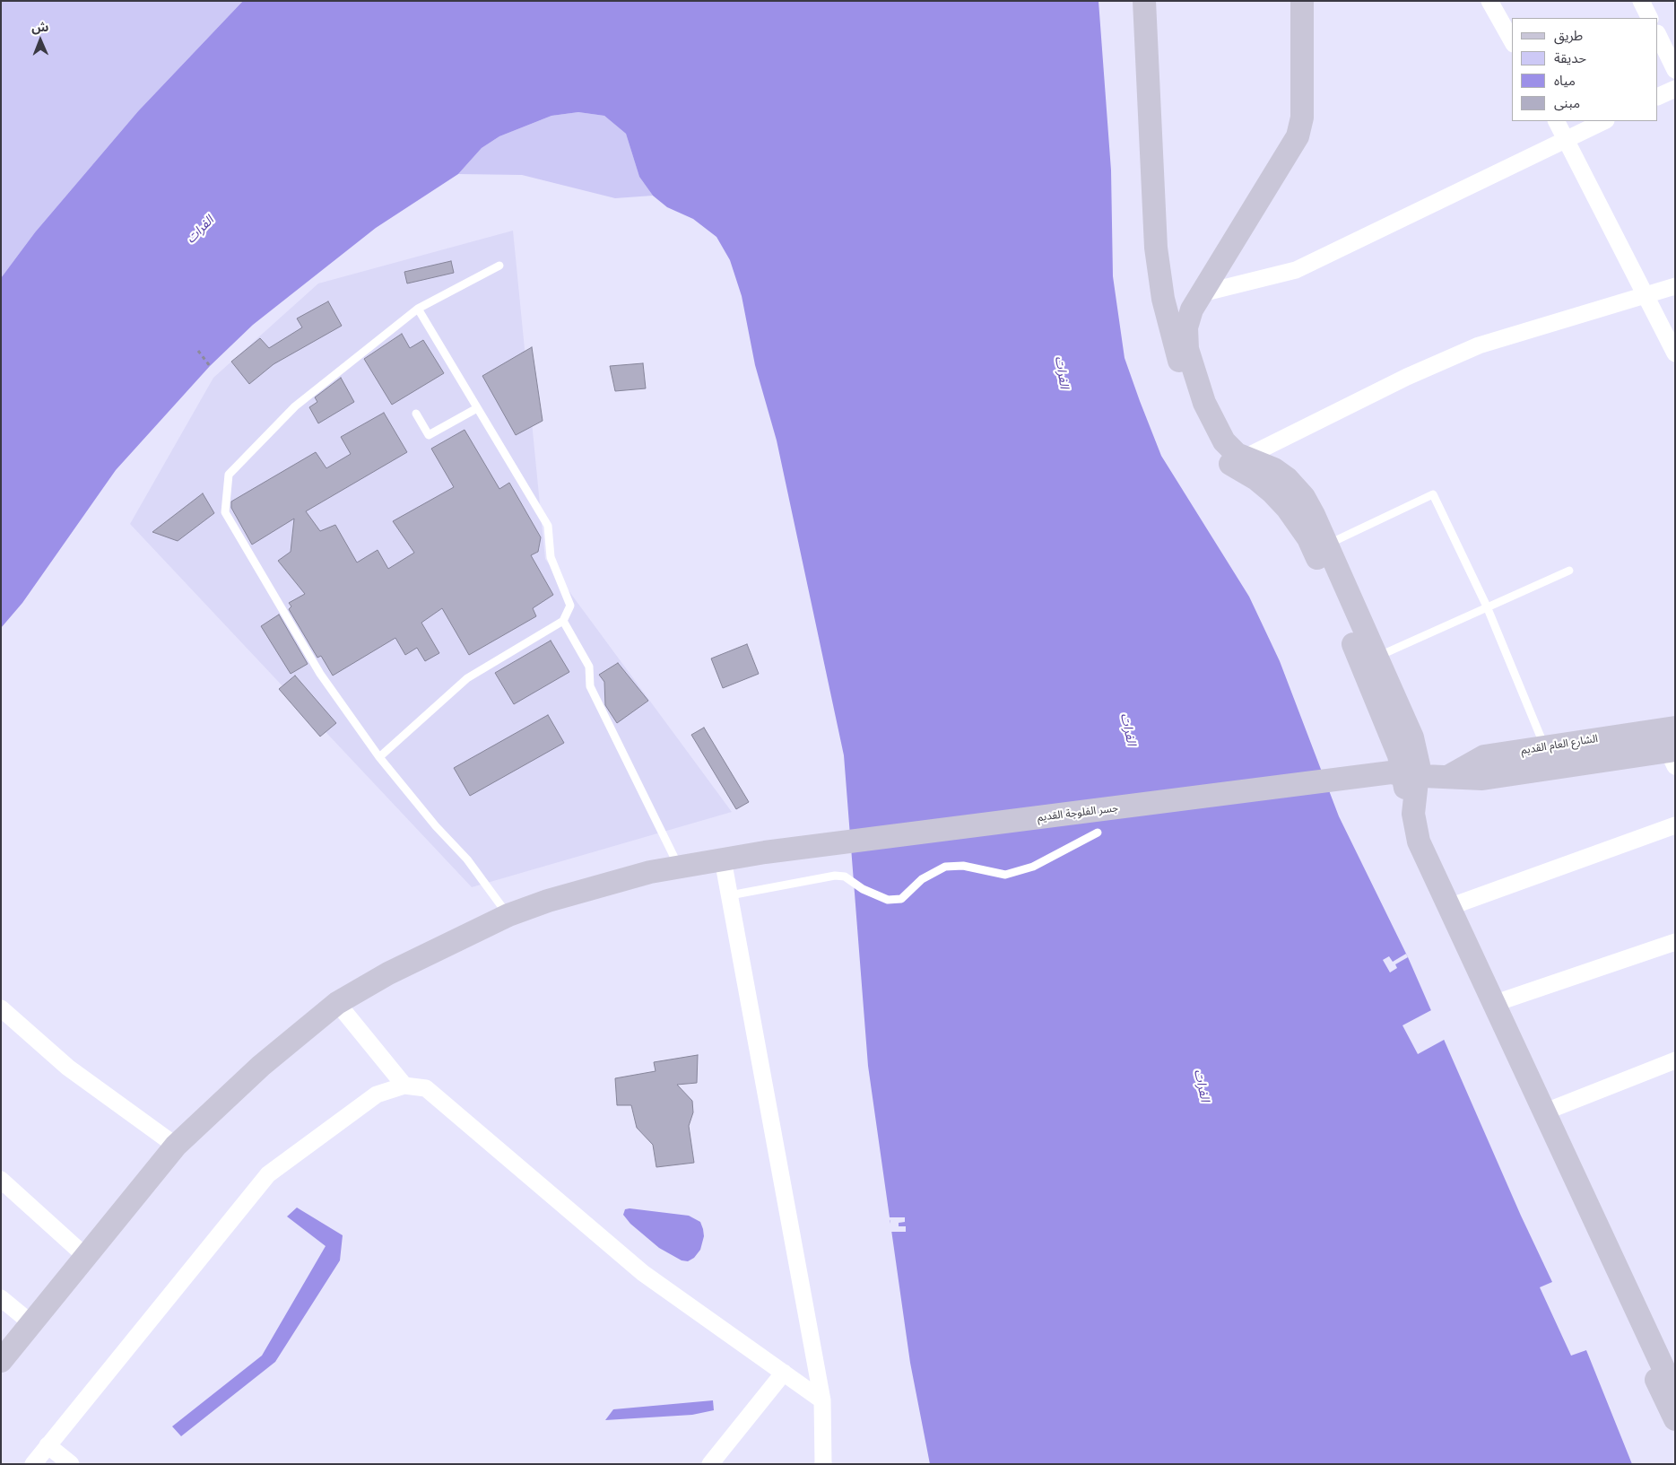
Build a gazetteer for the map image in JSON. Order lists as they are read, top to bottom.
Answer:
{
  "streets": {
    "street": ["الشارع العام القديم", "جسر الفلوجة القديم"]
  },
  "crossings": [
    ["الشارع العام القديم", "جسر الفلوجة القديم"]
  ],
  "water": ["الفرات"],
  "legend": [
    "طريق",
    "حديقة",
    "مياه",
    "مبنى"
  ],
  "north": "top"
}
